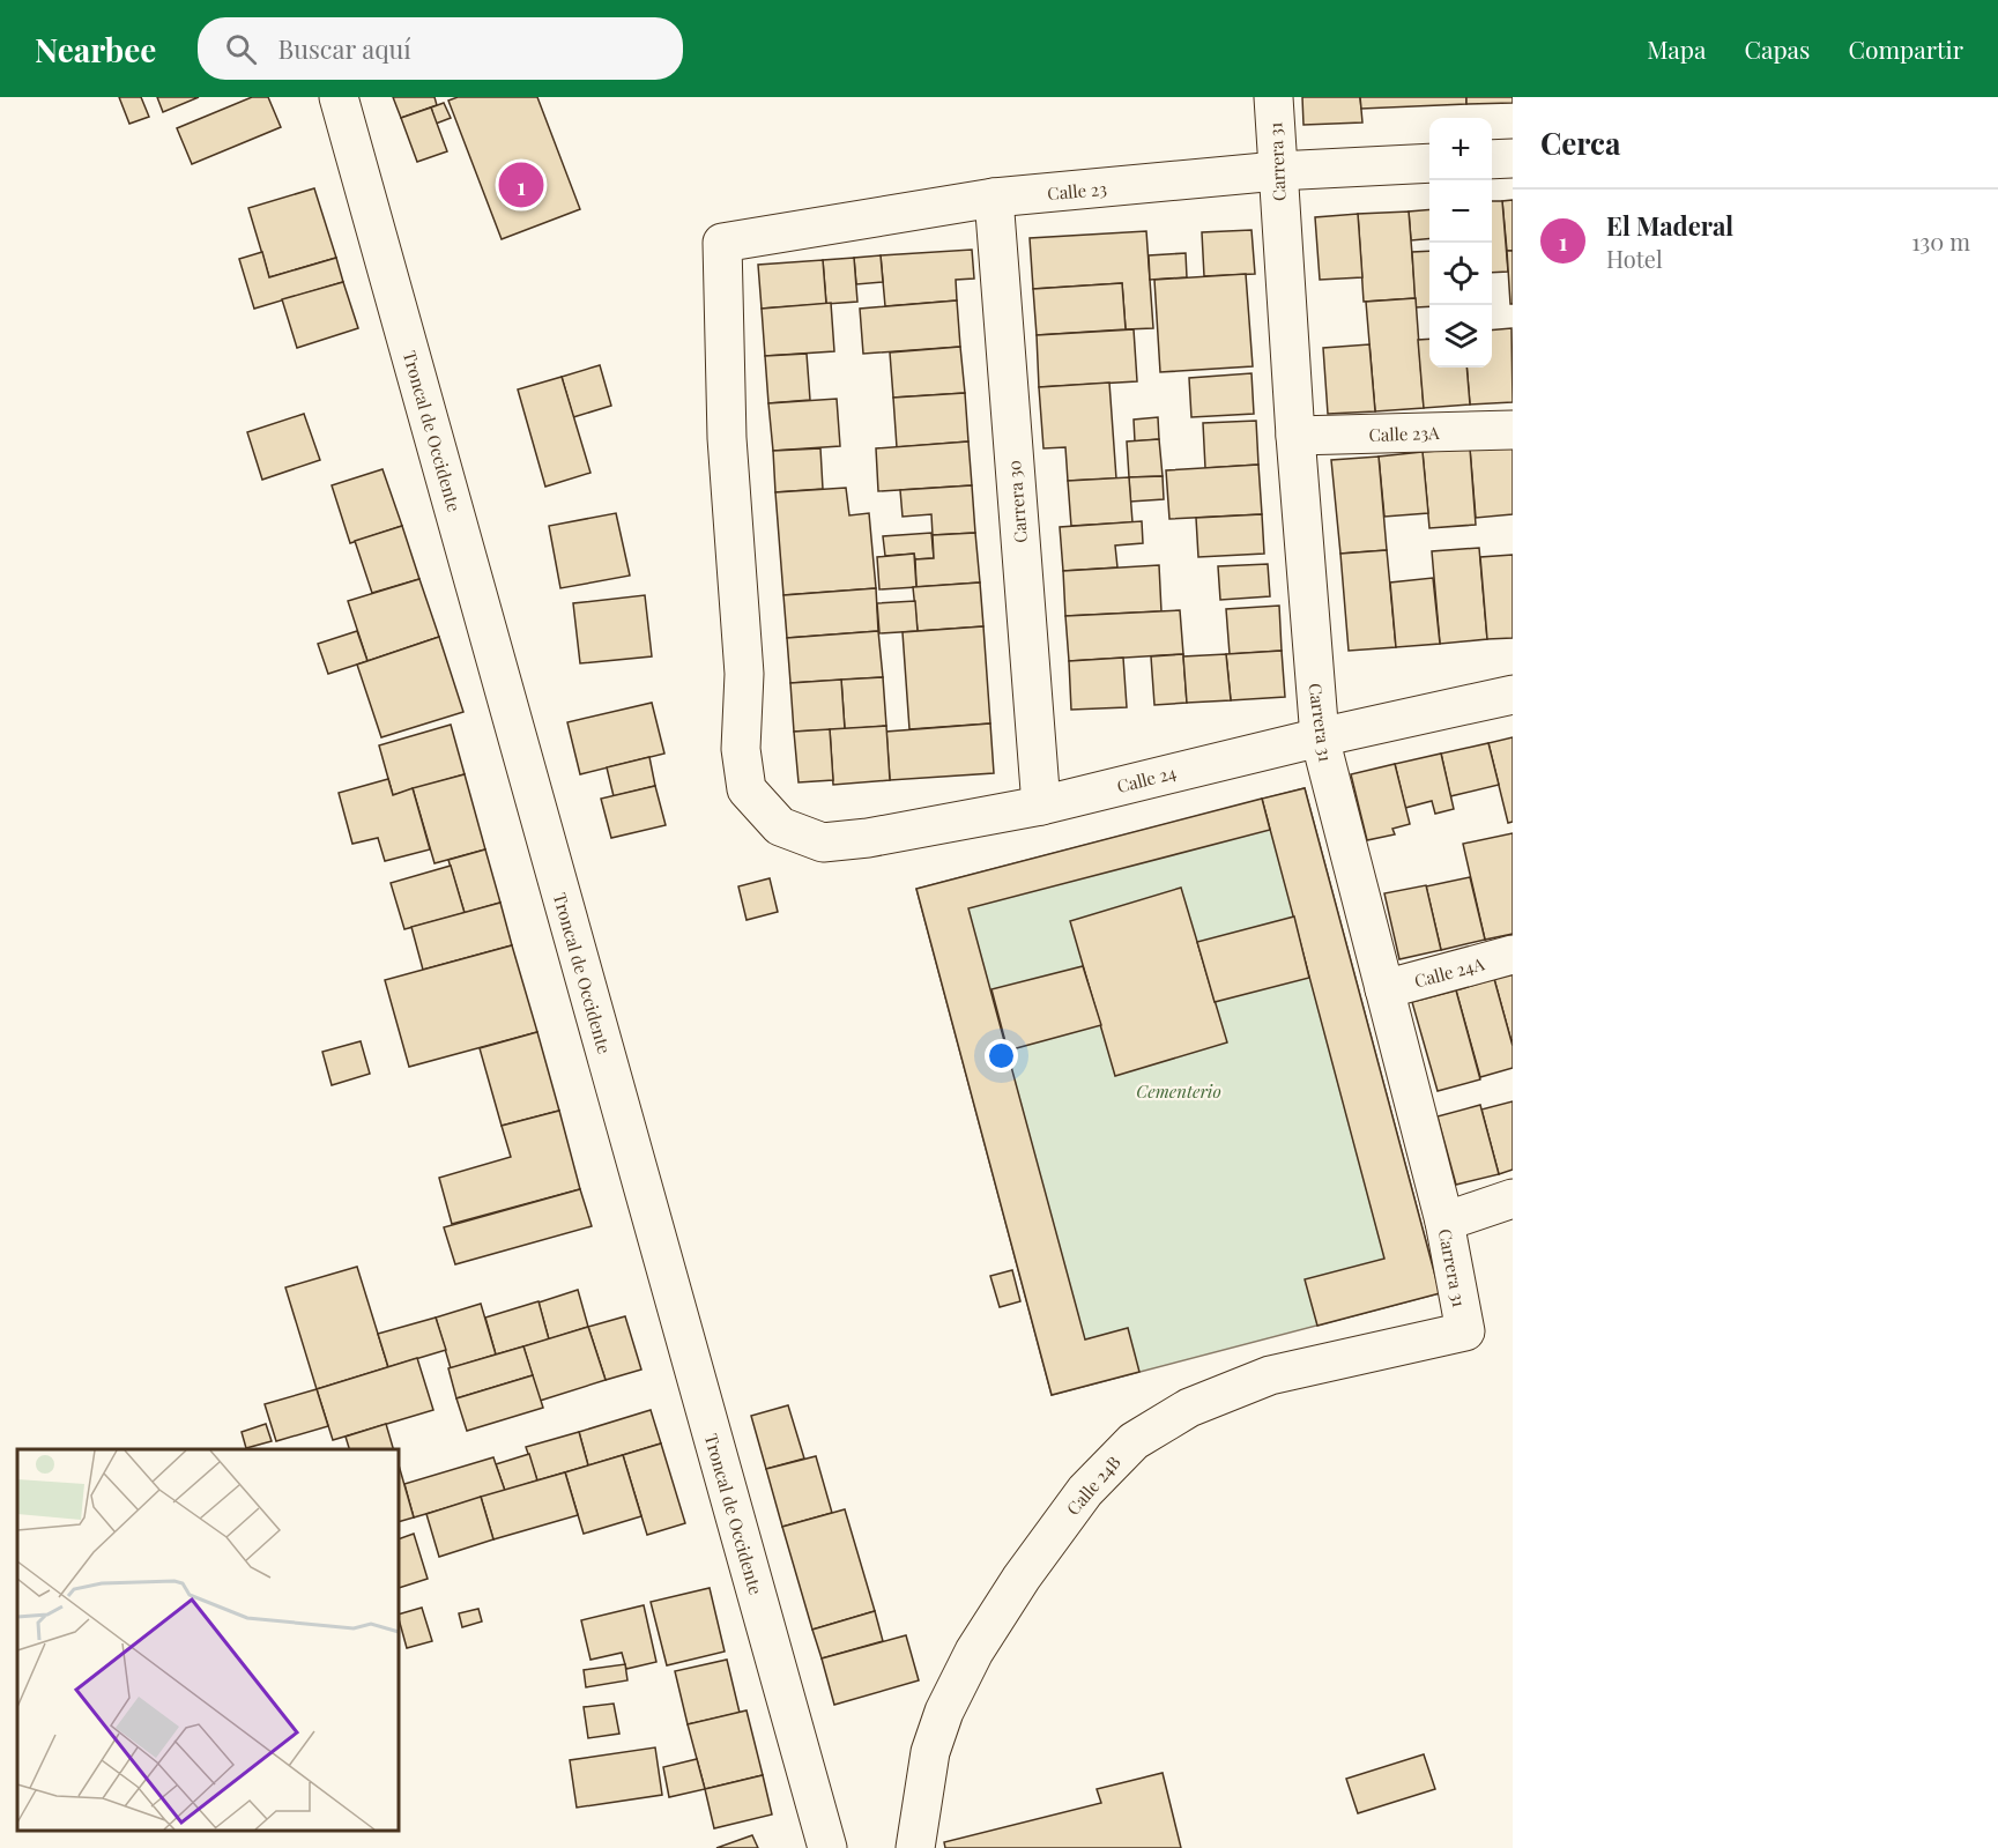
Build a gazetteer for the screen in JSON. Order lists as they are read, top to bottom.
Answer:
{
  "streets": {
    "street": [
      "Carrera 31",
      "Calle 23",
      "Troncal de Occidente",
      "Calle 23A",
      "Carrera 30",
      "Calle 24",
      "Calle 24A",
      "Calle 24B"
    ]
  },
  "crossings": [
    ["Carrera 31", "Calle 23"],
    ["Carrera 31", "Calle 23A"],
    ["Carrera 31", "Calle 24"],
    ["Carrera 31", "Calle 24A"],
    ["Carrera 31", "Calle 24B"],
    ["Calle 23", "Carrera 30"],
    ["Calle 23", "Calle 24"],
    ["Carrera 30", "Calle 24"]
  ],
  "parks": ["Cementerio"],
  "page": {
    "header": "Nearbee",
    "search": "Buscar aquí",
    "nav": ["Mapa", "Capas", "Compartir"],
    "heading": "Cerca",
    "map_buttons": ["+", "−"],
    "pins": "1",
    "list": [
      {
        "mark": "1",
        "name": "El Maderal",
        "note": "Hotel",
        "value": "130 m"
      }
    ]
  }
}
